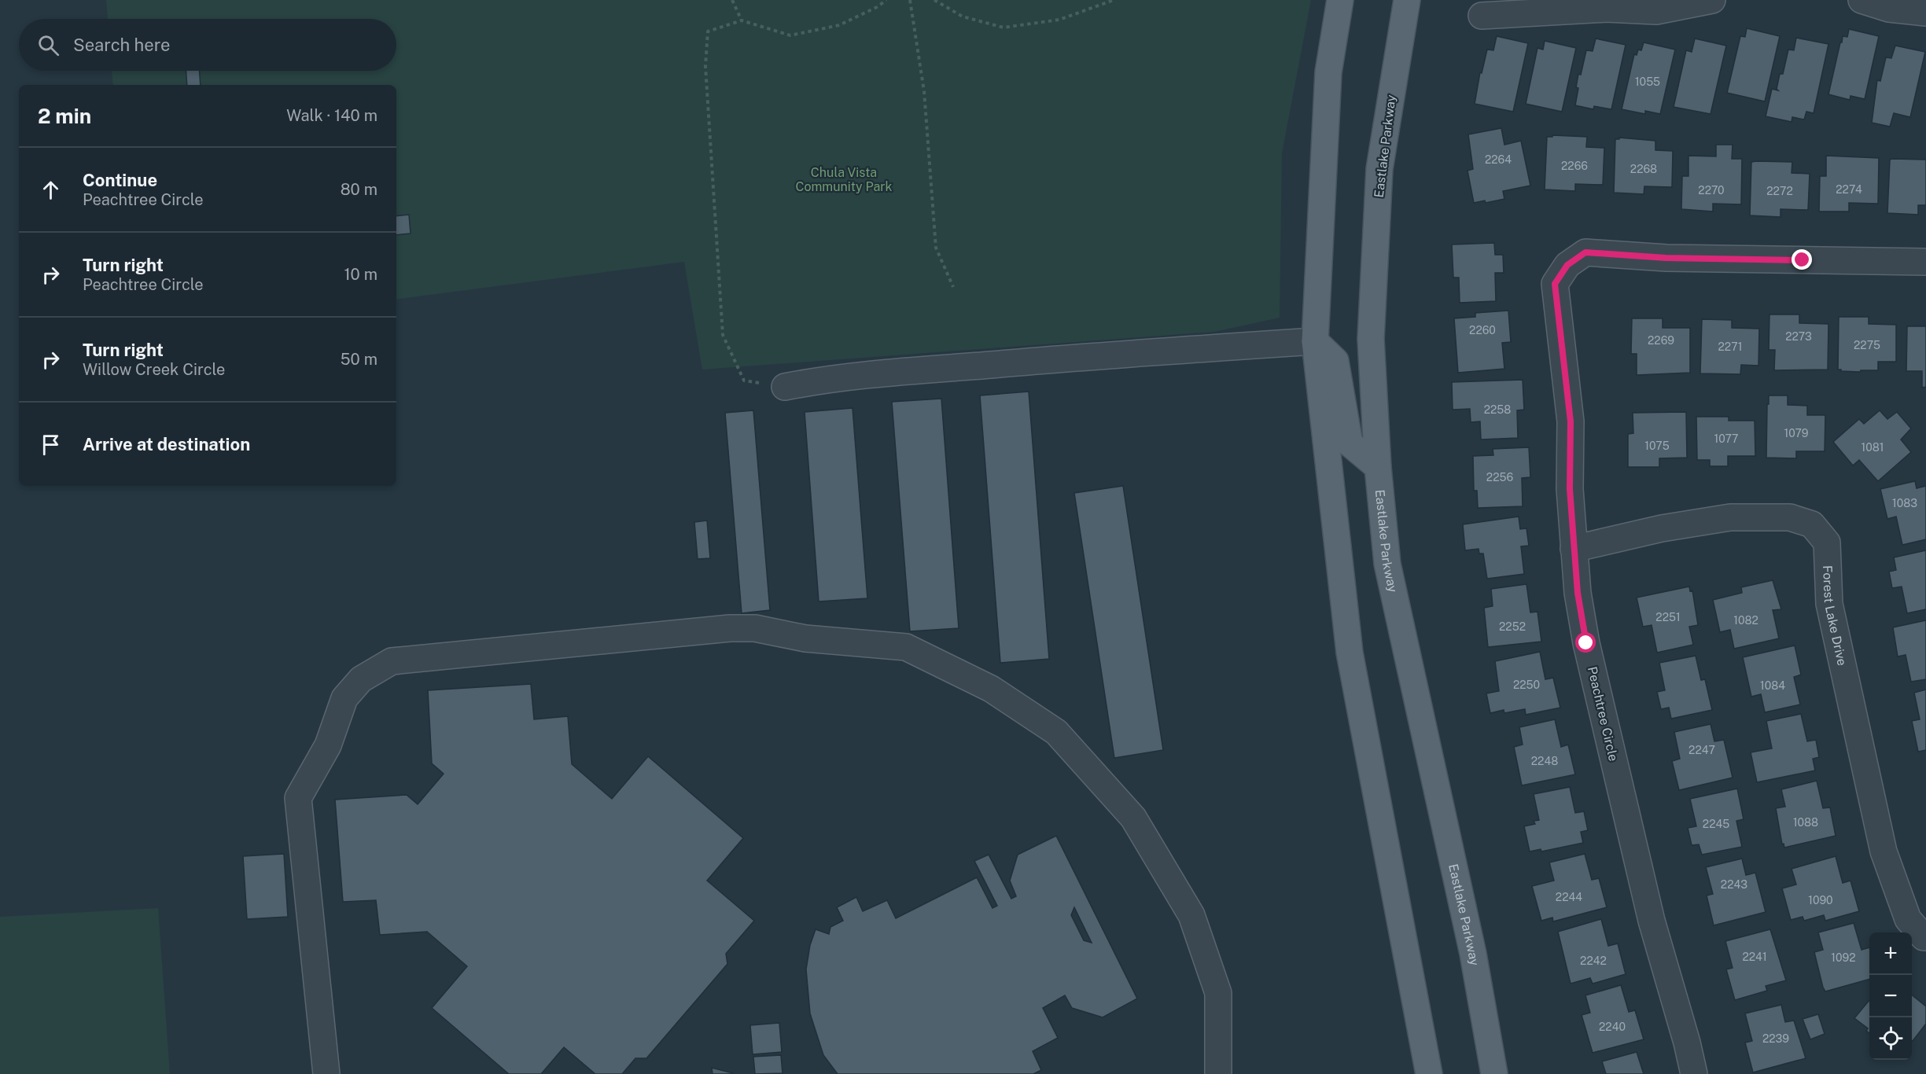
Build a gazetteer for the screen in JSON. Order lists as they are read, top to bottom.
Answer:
{
  "streets": {
    "main road": ["Eastlake Parkway"],
    "street": ["Forest Lake Drive", "Peachtree Circle"]
  },
  "crossings": [
    ["Forest Lake Drive", "Peachtree Circle"]
  ],
  "parks": ["Chula Vista Community Park"],
  "house_numbers": [
    "1055",
    "2264",
    "2266",
    "2268",
    "2274",
    "2270",
    "2272",
    "2260",
    "2273",
    "2269",
    "2275",
    "2271",
    "2258",
    "1079",
    "1077",
    "1075",
    "1081",
    "2256",
    "1083",
    "2251",
    "1082",
    "2252",
    "2250",
    "1084",
    "2247",
    "2248",
    "1088",
    "2245",
    "2243",
    "2244",
    "1090",
    "2241",
    "1092",
    "2242",
    "2240",
    "2239"
  ],
  "page": {
    "search": "Search here",
    "heading": ["2 min", "Walk · 140 m"],
    "list": [
      ["Continue", "Peachtree Circle", "80 m"],
      ["Turn right", "Peachtree Circle", "10 m"],
      ["Turn right", "Willow Creek Circle", "50 m"],
      "Arrive at destination"
    ],
    "map_buttons": ["+", "−"]
  }
}
